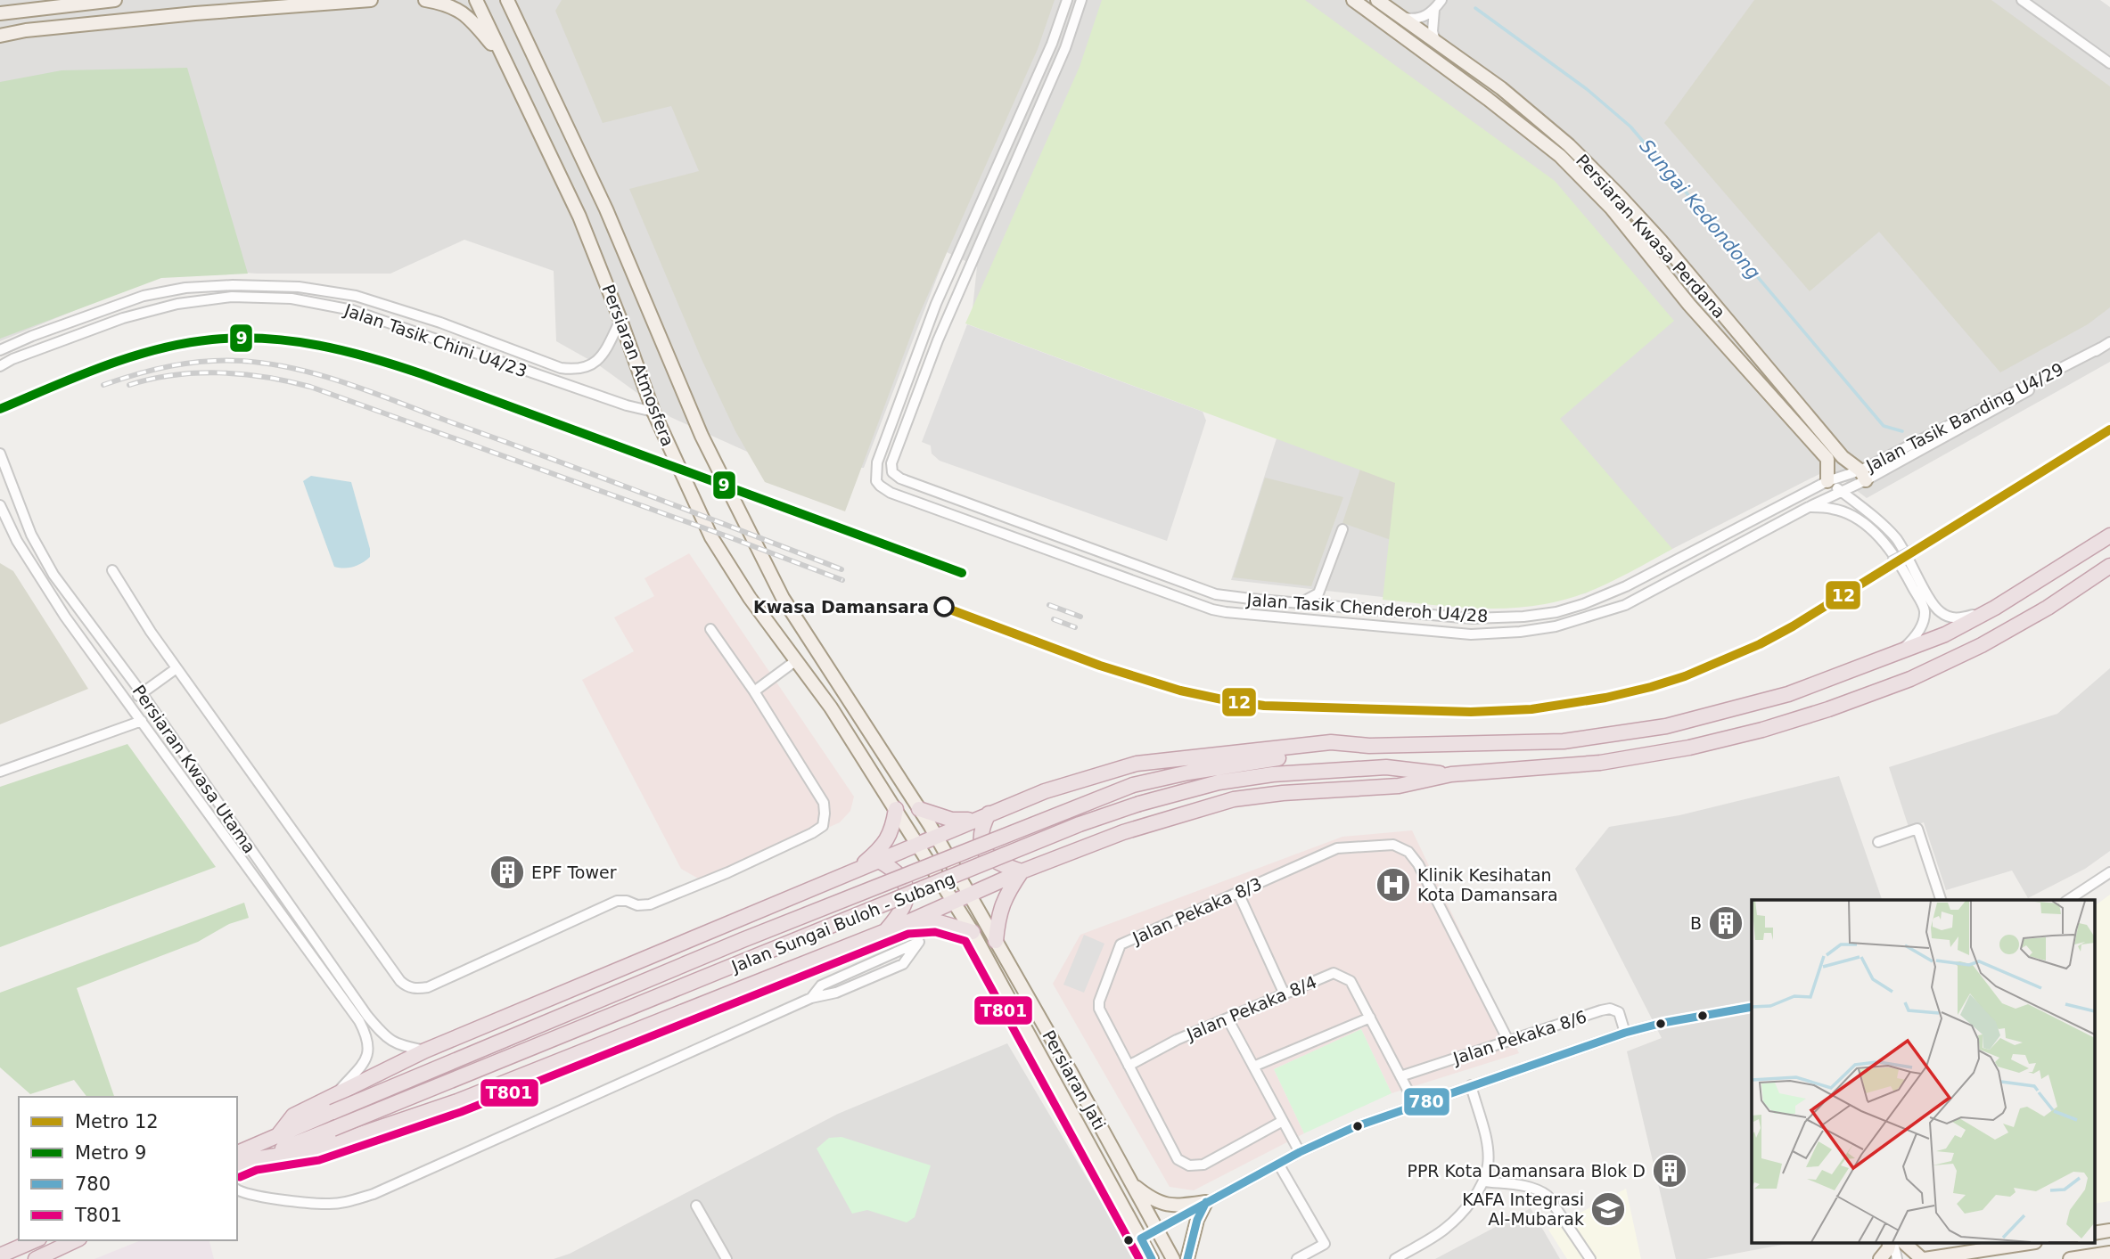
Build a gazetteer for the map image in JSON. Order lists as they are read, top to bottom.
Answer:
{
  "streets": {
    "highway": ["Jalan Sungai Buloh - Subang"],
    "main road": ["Persiaran Kwasa Perdana", "Persiaran Atmosfera", "Persiaran Jati"],
    "street": [
      "Jalan Tasik Chini U4/23",
      "Jalan Tasik Banding U4/29",
      "Jalan Tasik Chenderoh U4/28",
      "Persiaran Kwasa Utama",
      "Jalan Pekaka 8/3",
      "Jalan Pekaka 8/4",
      "Jalan Pekaka 8/6"
    ]
  },
  "crossings": [
    ["Persiaran Kwasa Perdana", "Jalan Tasik Banding U4/29"],
    ["Persiaran Kwasa Perdana", "Jalan Tasik Chenderoh U4/28"],
    ["Jalan Tasik Chini U4/23", "Persiaran Atmosfera"],
    ["Persiaran Atmosfera", "Jalan Sungai Buloh - Subang"],
    ["Persiaran Atmosfera", "Persiaran Jati"],
    ["Jalan Tasik Banding U4/29", "Jalan Tasik Chenderoh U4/28"],
    ["Persiaran Kwasa Utama", "Jalan Sungai Buloh - Subang"],
    ["Jalan Pekaka 8/3", "Jalan Pekaka 8/4"],
    ["Jalan Pekaka 8/3", "Jalan Pekaka 8/6"],
    ["Jalan Sungai Buloh - Subang", "Persiaran Jati"],
    ["Jalan Pekaka 8/4", "Jalan Pekaka 8/6"]
  ],
  "water": ["Sungai Kedondong"],
  "places": {
    "other": ["Kwasa Damansara"],
    "building": ["EPF Tower", "B", "PPR Kota Damansara Blok D"],
    "hospital": ["Klinik Kesihatan Kota Damansara"],
    "school or university": ["KAFA Integrasi Al-Mubarak"]
  },
  "lines": [
    "metro line 9",
    "metro line 12",
    "transit line T801",
    "transit line 780"
  ],
  "legend": [
    "Metro 12",
    "Metro 9",
    "780",
    "T801"
  ]
}
